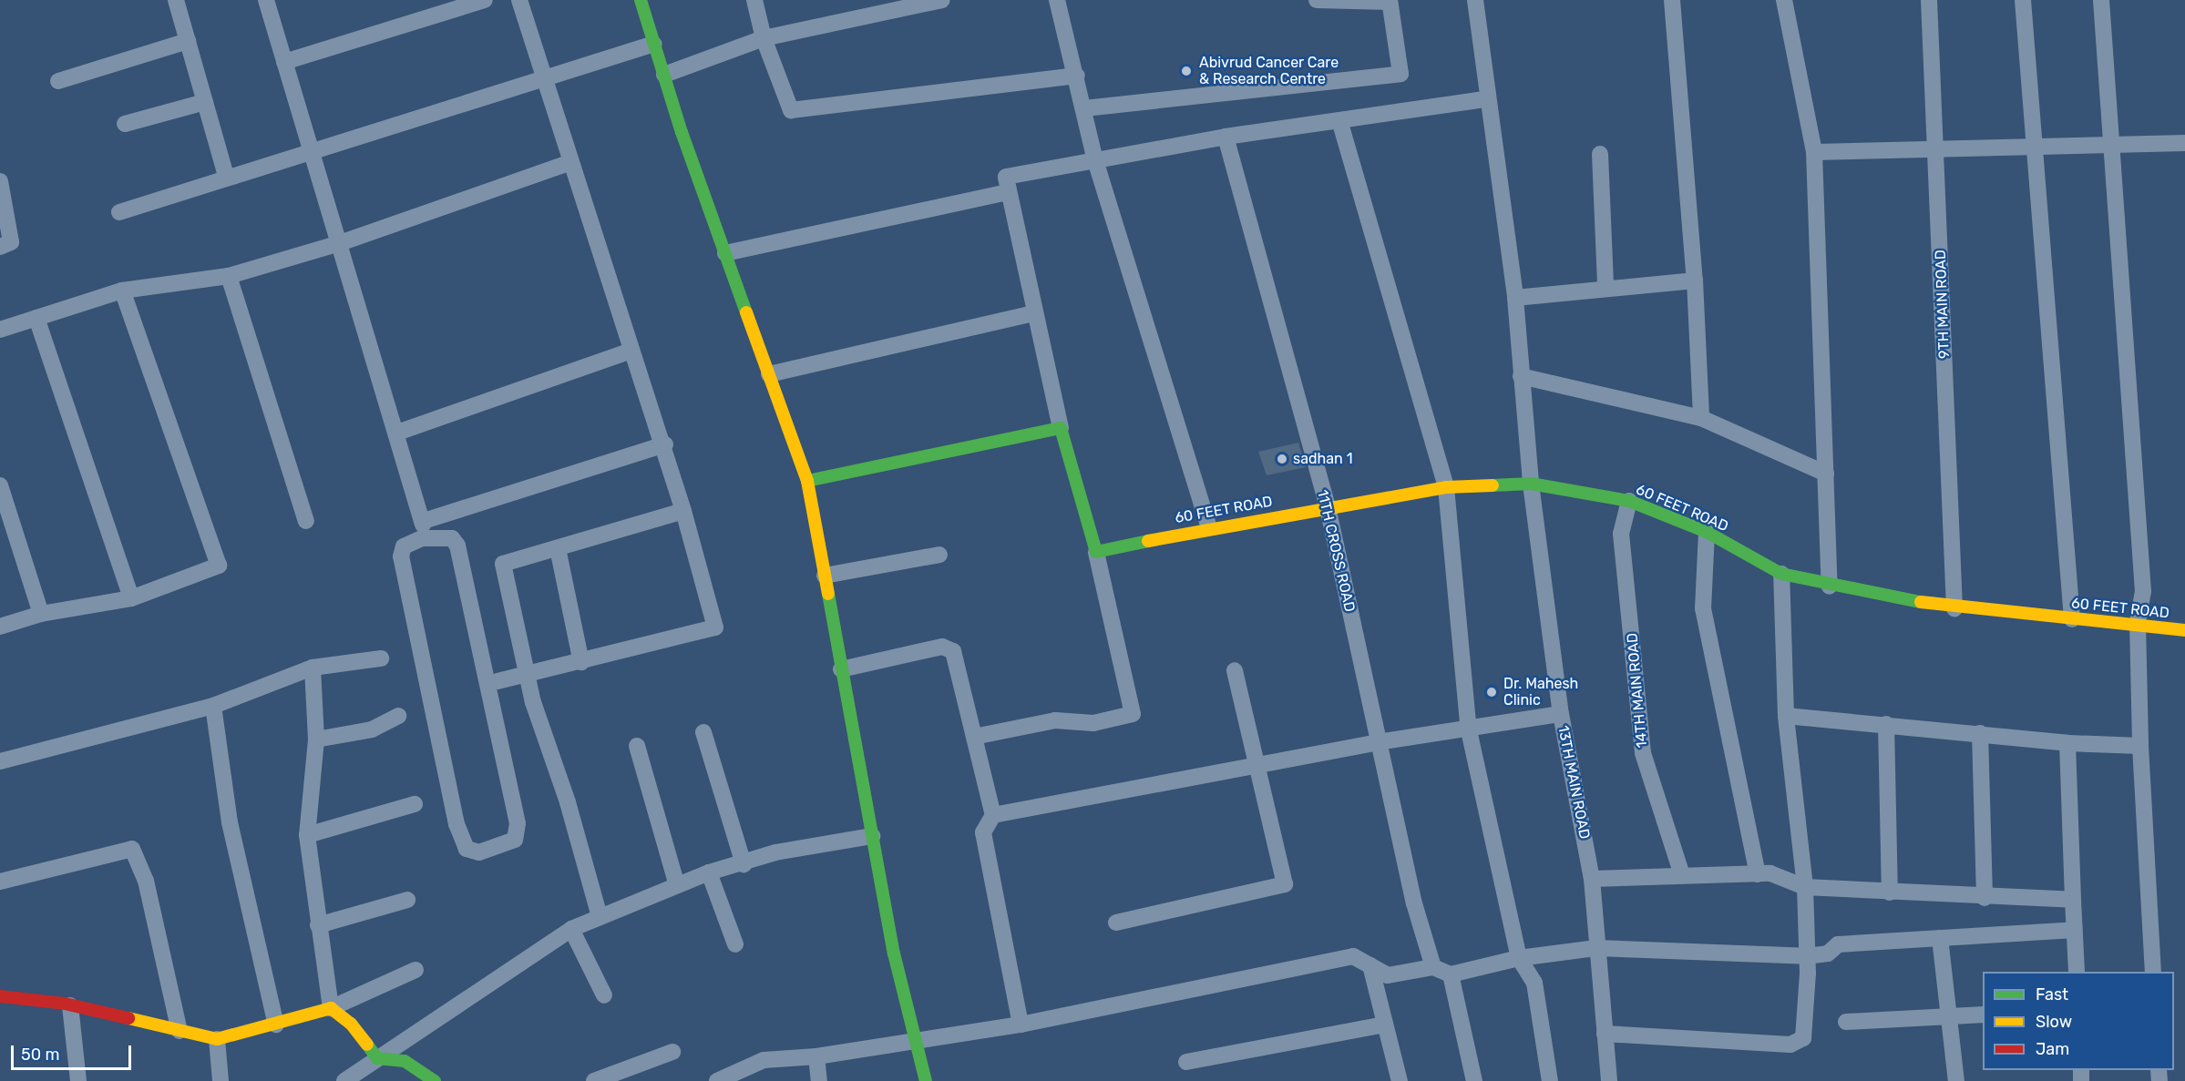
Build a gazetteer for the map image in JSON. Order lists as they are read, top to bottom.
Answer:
{
  "streets": {
    "street": [
      "9TH MAIN ROAD",
      "60 FEET ROAD",
      "11TH CROSS ROAD",
      "14TH MAIN ROAD",
      "13TH MAIN ROAD"
    ]
  },
  "crossings": [
    ["9TH MAIN ROAD", "60 FEET ROAD"],
    ["60 FEET ROAD", "11TH CROSS ROAD"],
    ["60 FEET ROAD", "14TH MAIN ROAD"],
    ["60 FEET ROAD", "13TH MAIN ROAD"]
  ],
  "places": ["Abivrud Cancer Care & Research Centre", "sadhan 1", "Dr. Mahesh Clinic"],
  "legend": ["Fast", "Slow", "Jam"],
  "scale_bar": "50 m"
}
